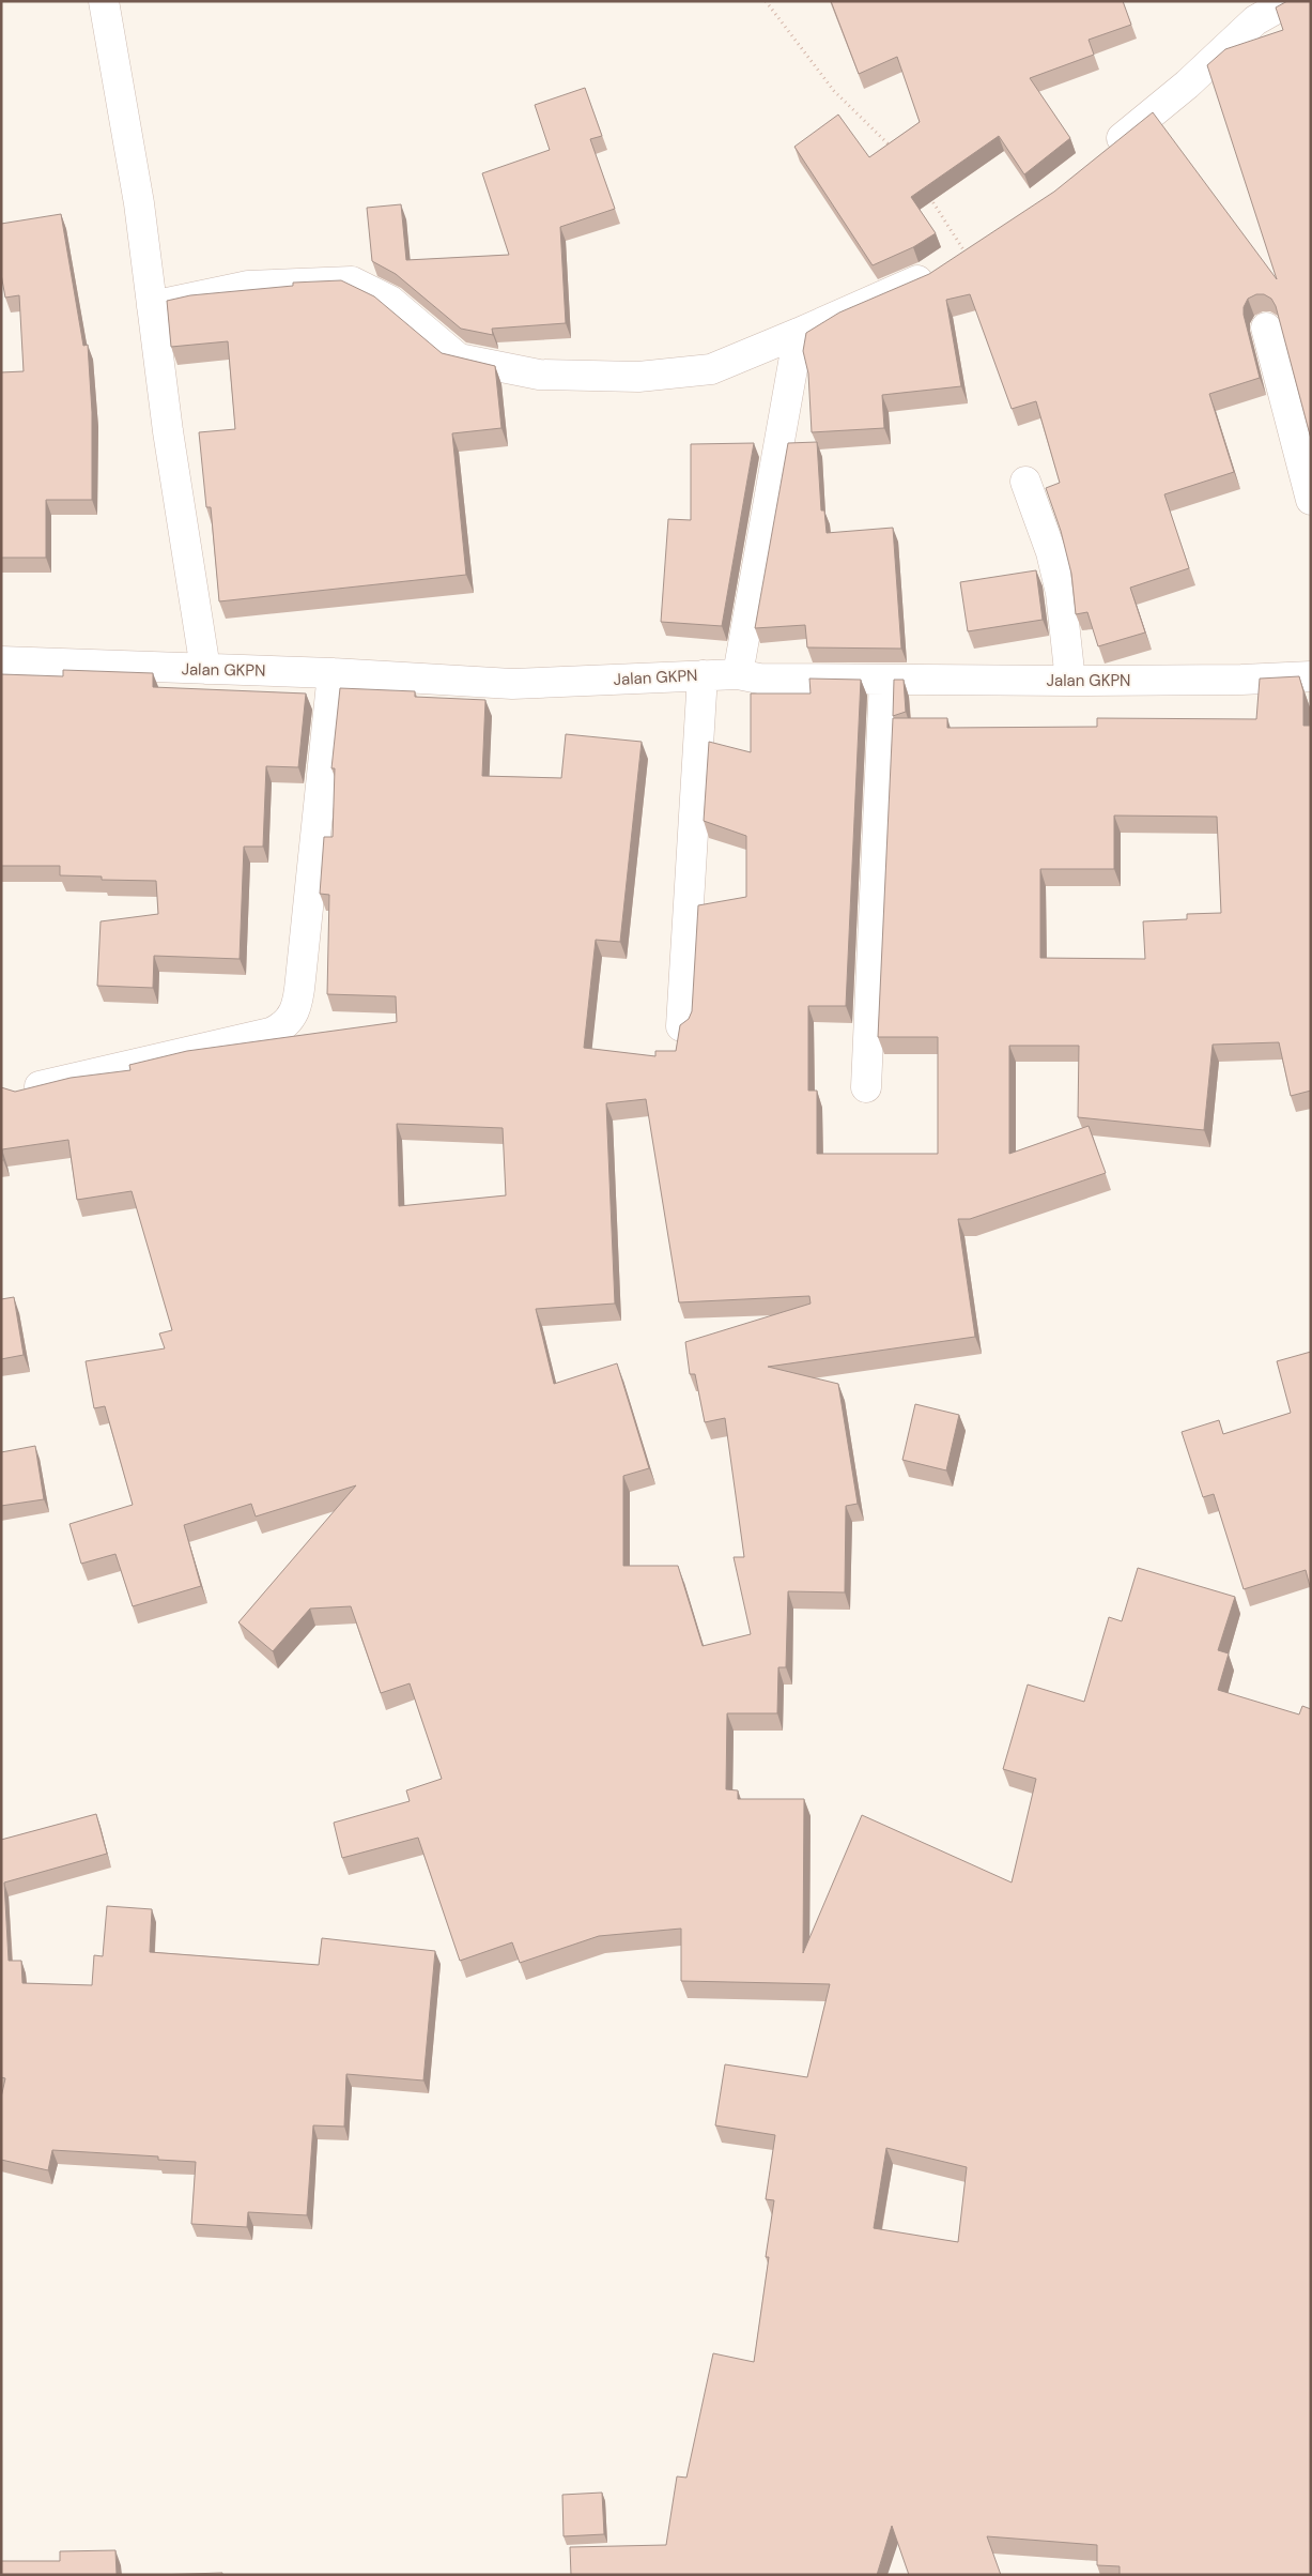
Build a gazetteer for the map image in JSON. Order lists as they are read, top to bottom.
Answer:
{
  "streets": {
    "street": ["Jalan GKPN"]
  }
}
